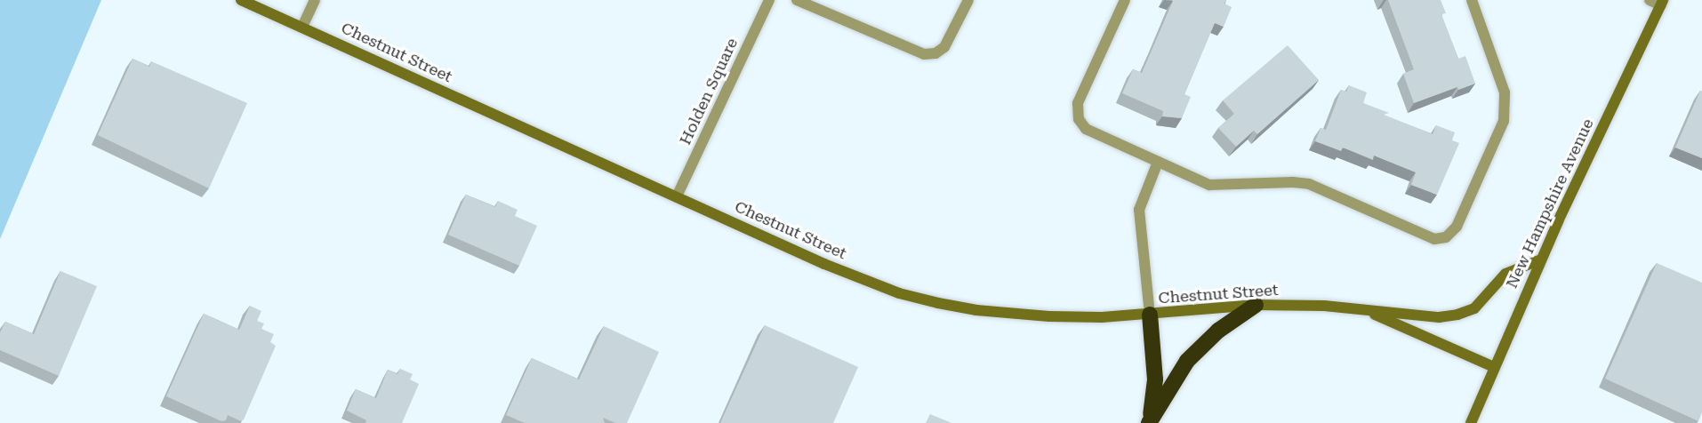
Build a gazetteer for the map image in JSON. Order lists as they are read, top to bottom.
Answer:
{
  "streets": {
    "street": ["Chestnut Street", "Holden Square", "New Hampshire Avenue"]
  },
  "crossings": [
    ["Chestnut Street", "Holden Square"],
    ["Chestnut Street", "New Hampshire Avenue"]
  ]
}
